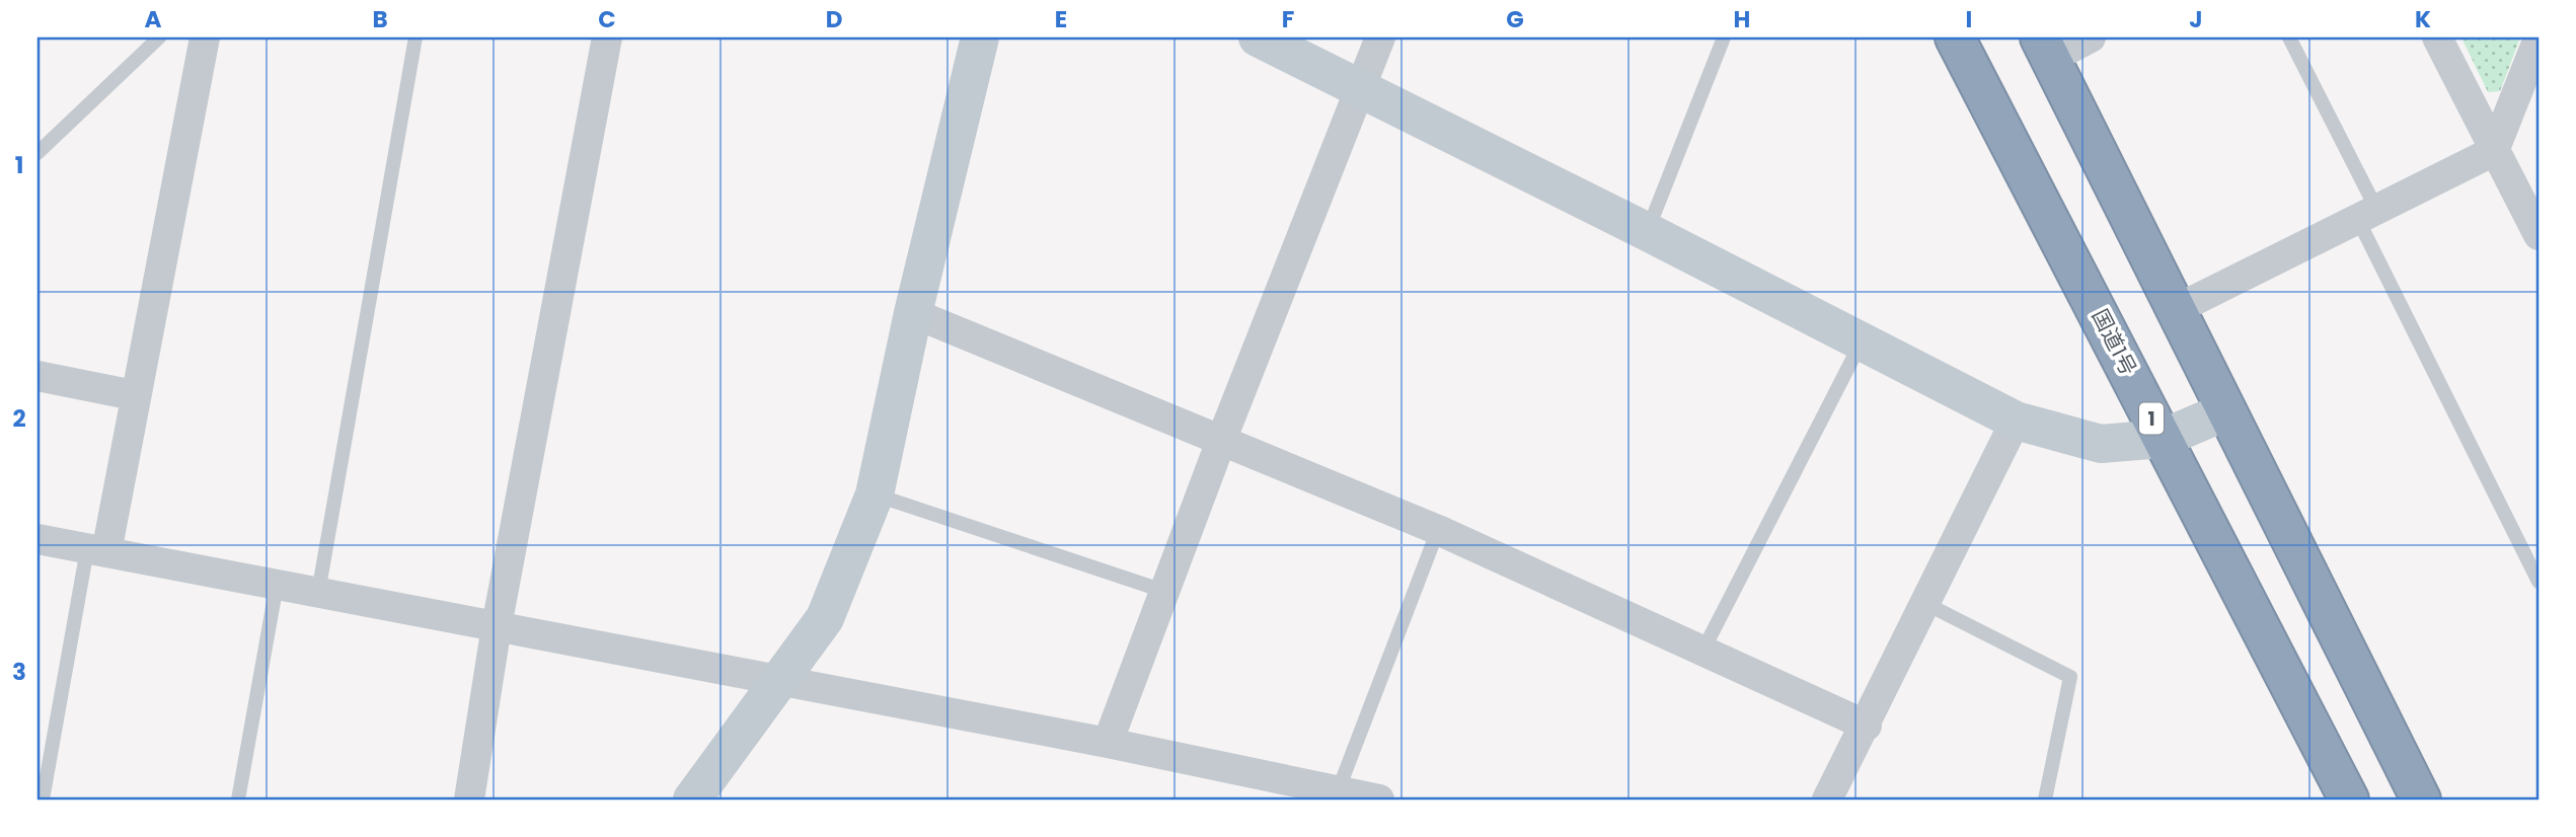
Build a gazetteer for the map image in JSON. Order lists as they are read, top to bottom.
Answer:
{
  "streets": {
    "highway": ["国道1号", "1"]
  },
  "grid": {
    "columns": [
      "A",
      "B",
      "C",
      "D",
      "E",
      "F",
      "G",
      "H",
      "I",
      "J",
      "K"
    ],
    "rows": ["1", "2", "3"]
  }
}
